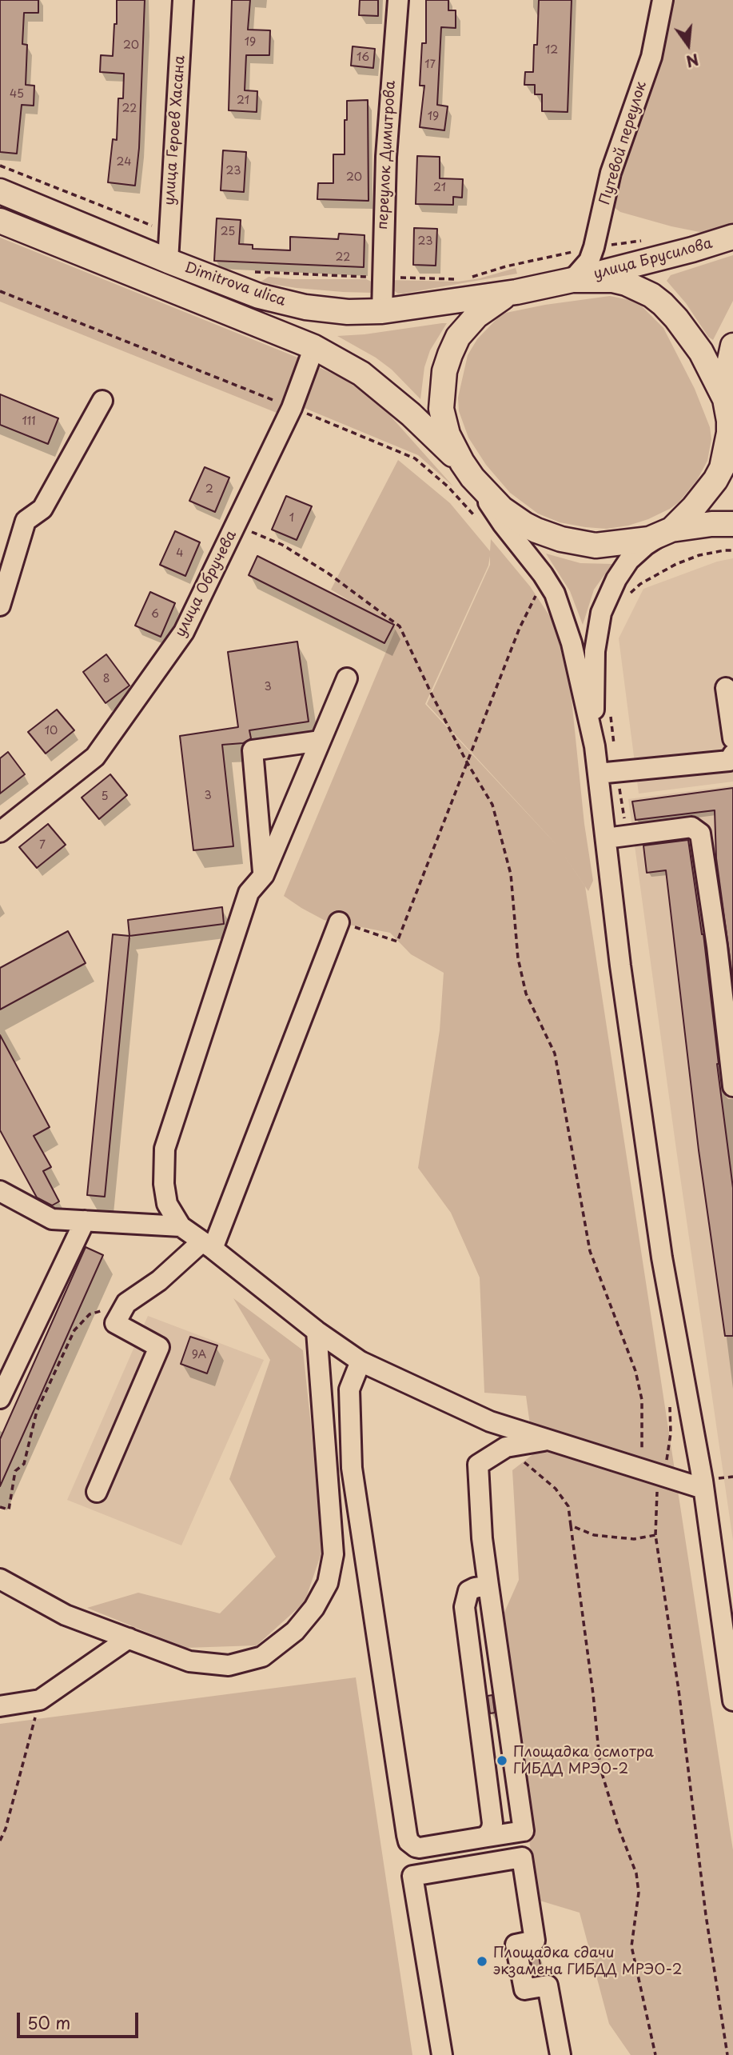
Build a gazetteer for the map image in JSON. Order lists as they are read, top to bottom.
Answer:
{
  "streets": {
    "main road": ["улица Брусилова", "Dimitrova ulica"],
    "street": [
      "улица Героев Хасана",
      "Путевой переулок",
      "переулок Димитрова",
      "улица Обручева"
    ]
  },
  "crossings": [
    ["улица Героев Хасана", "Dimitrova ulica"],
    ["Путевой переулок", "улица Брусилова"],
    ["переулок Димитрова", "Dimitrova ulica"],
    ["Dimitrova ulica", "улица Обручева"]
  ],
  "places": ["Площадка осмотра ГИБДД МРЭО-2", "Площадка сдачи экзамена ГИБДД МРЭО-2"],
  "house_numbers": [
    "19",
    "20",
    "12",
    "16",
    "17",
    "45",
    "21",
    "22",
    "19",
    "24",
    "23",
    "20",
    "21",
    "25",
    "23",
    "22",
    "111",
    "2",
    "1",
    "4",
    "6",
    "8",
    "3",
    "10",
    "3",
    "5",
    "7",
    "9А"
  ],
  "scale_bar": "50 m",
  "north": "bottom"
}
